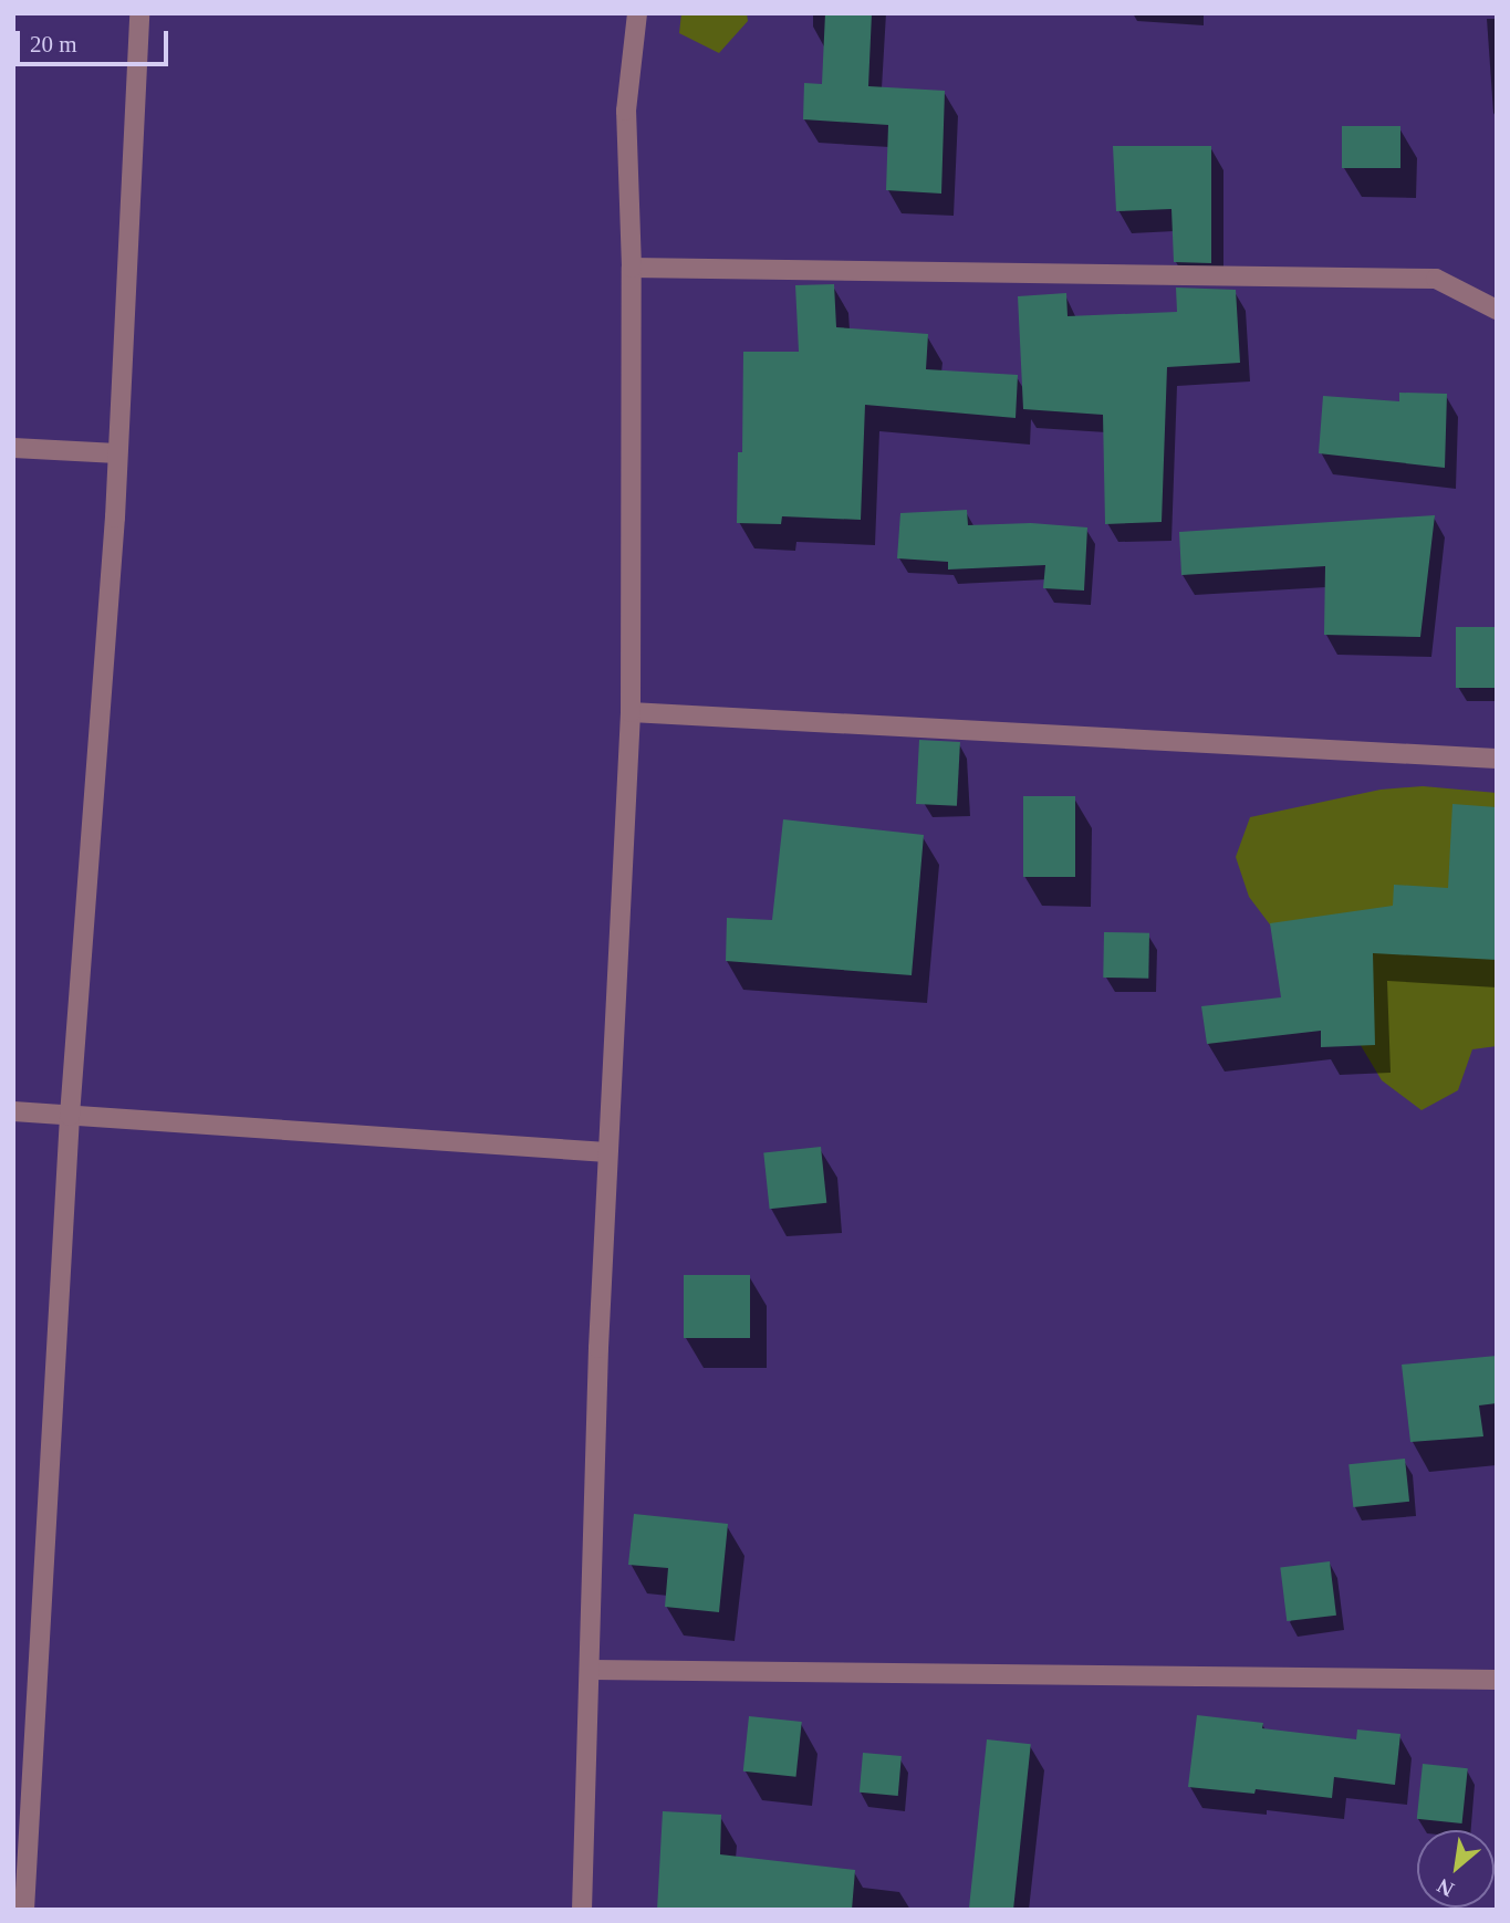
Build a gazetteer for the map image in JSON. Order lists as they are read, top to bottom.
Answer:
{
  "scale_bar": "20 m",
  "north": "bottom left"
}
